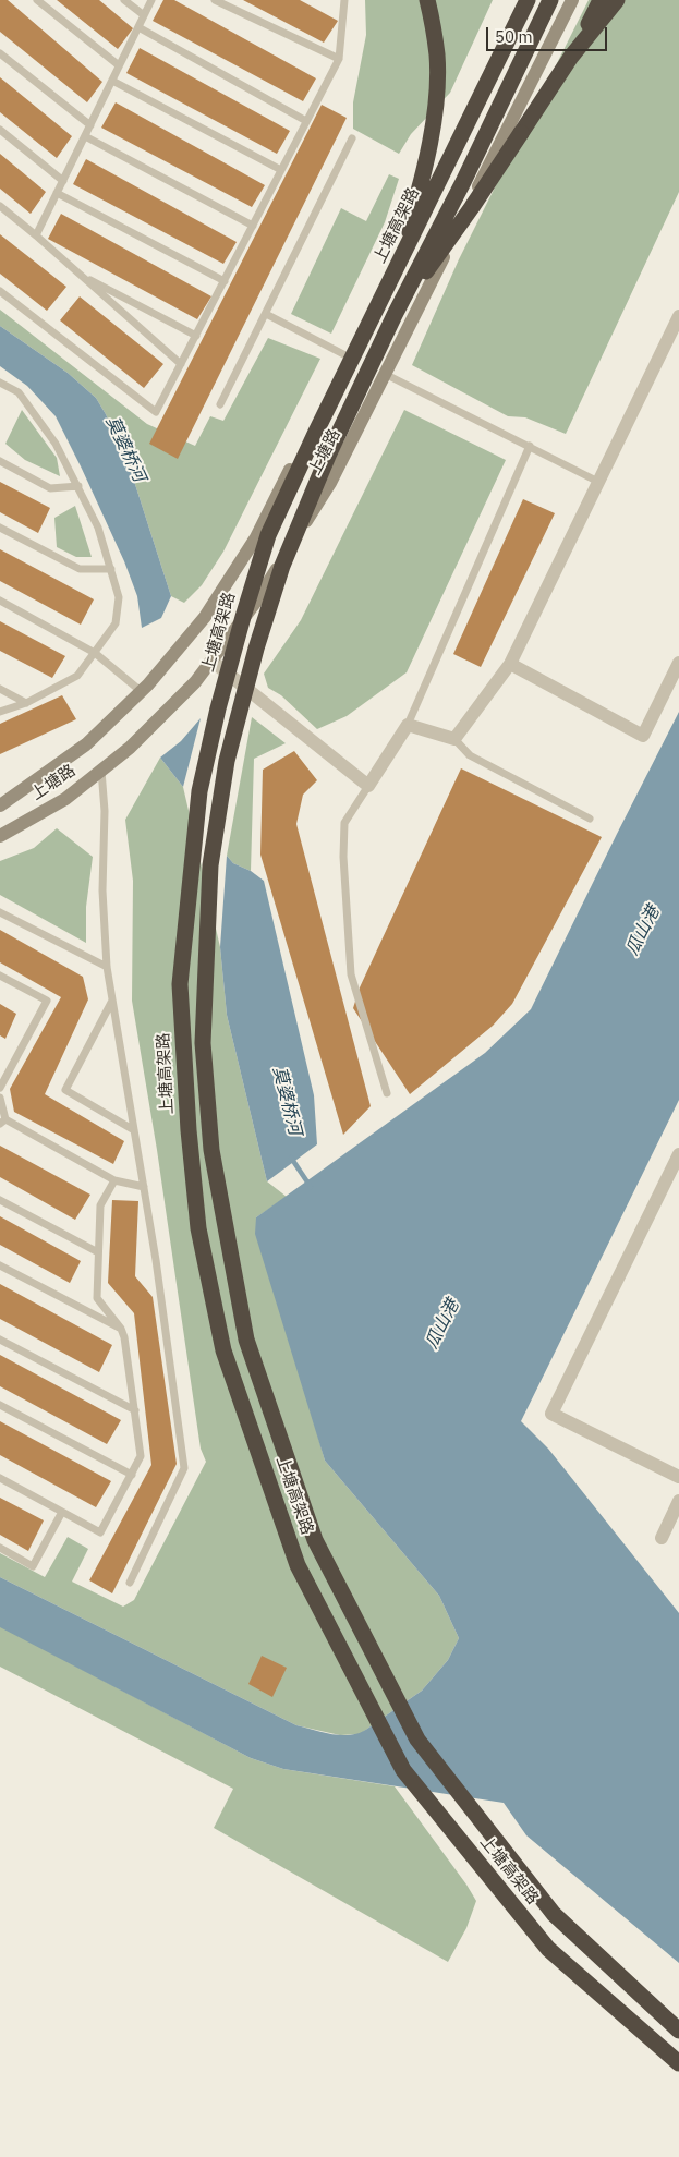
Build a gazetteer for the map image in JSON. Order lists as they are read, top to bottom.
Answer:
{
  "streets": {
    "highway": ["上塘高架路"],
    "main road": ["上塘路"]
  },
  "crossings": [
    ["上塘高架路", "上塘路"]
  ],
  "water": ["莫婆桥河", "瓜山港"],
  "scale_bar": "50 m"
}
